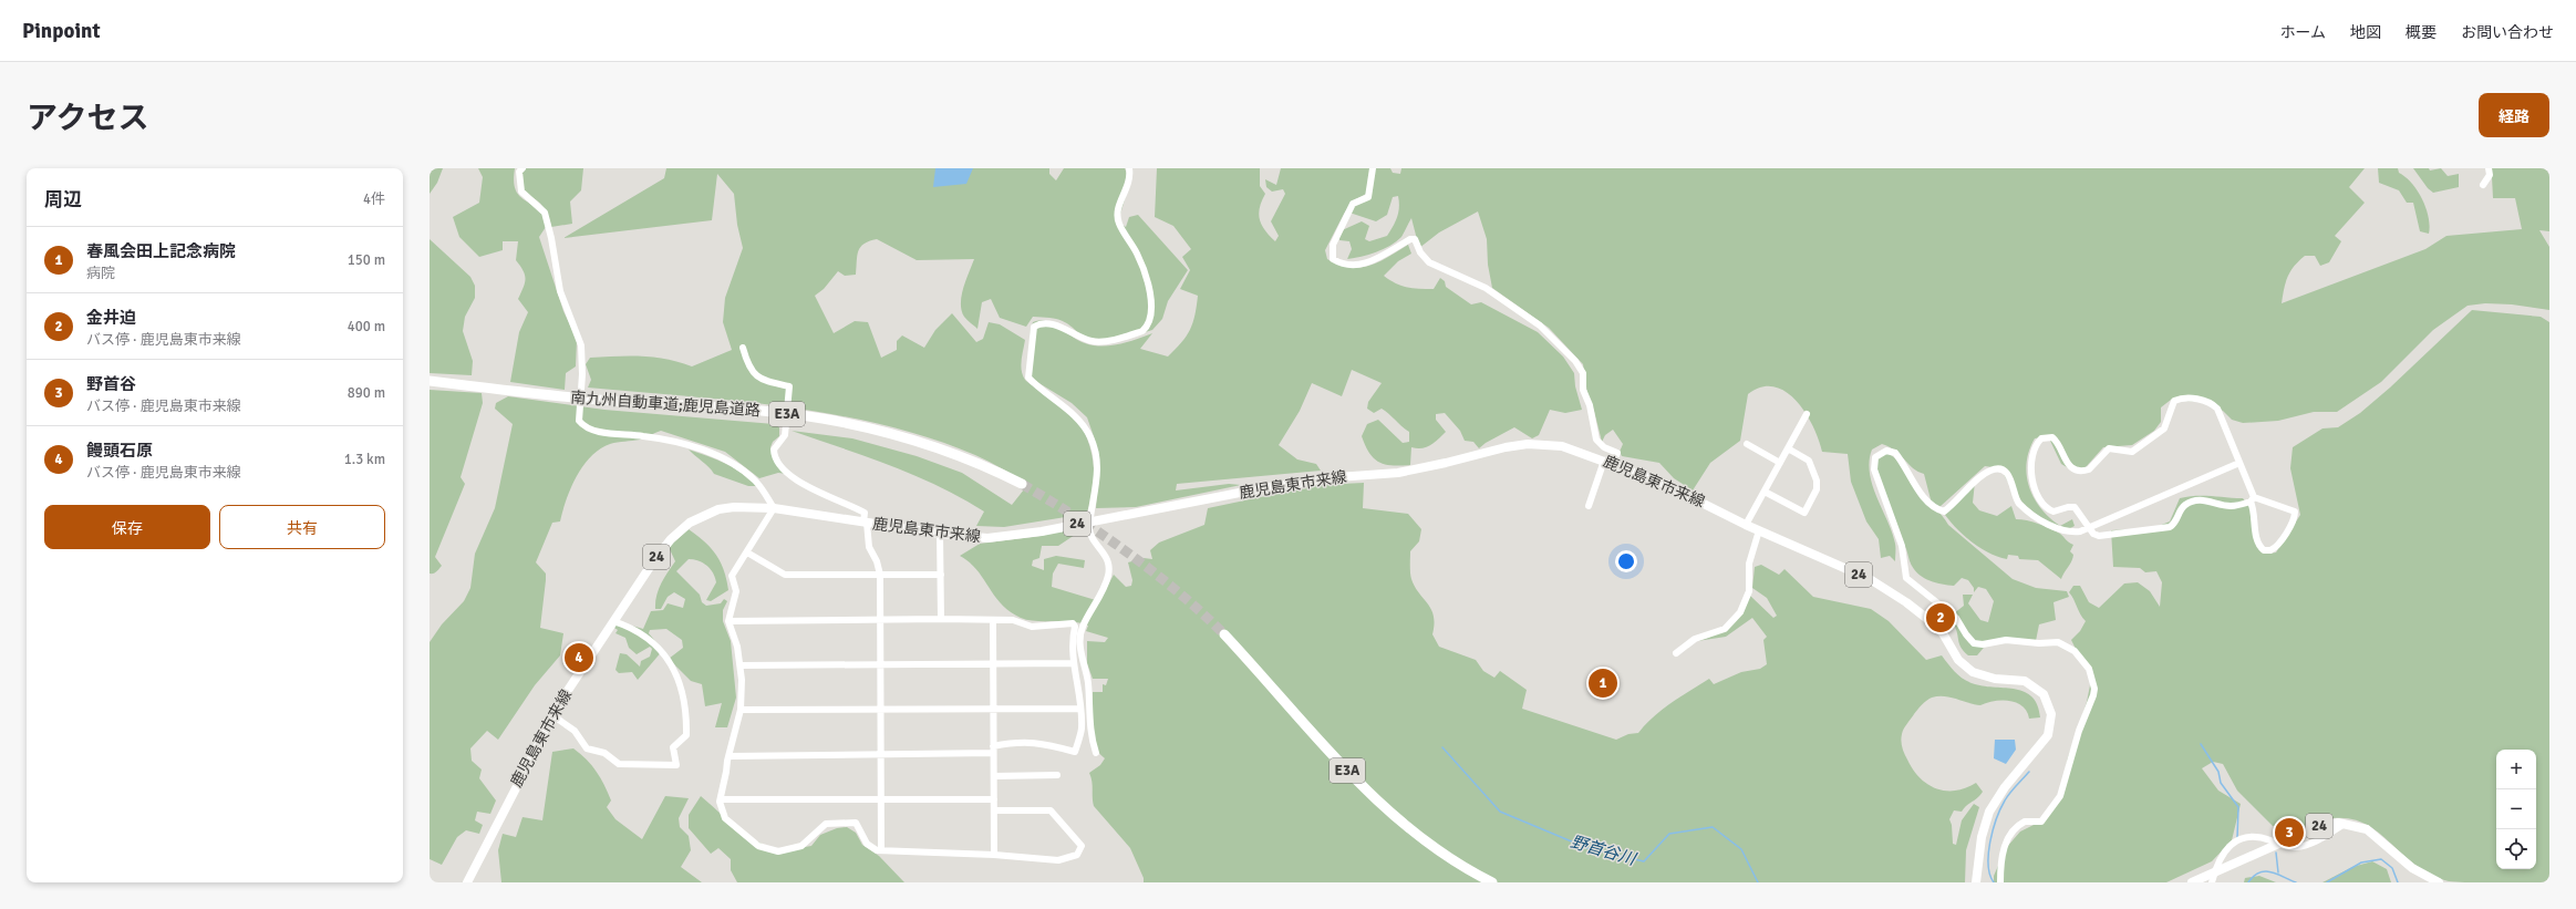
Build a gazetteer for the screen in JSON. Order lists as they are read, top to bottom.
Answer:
{
  "streets": {
    "highway": ["南九州自動車道;鹿児島道路", "E3A"],
    "main road": ["鹿児島東市来線", "24"]
  },
  "water": ["野首谷川"],
  "page": {
    "header": "Pinpoint",
    "nav": [
      "ホーム",
      "地図",
      "概要",
      "お問い合わせ"
    ],
    "title": "アクセス",
    "buttons": [
      "経路",
      ["保存", "共有"]
    ],
    "heading": ["周辺", "4件"],
    "list": [
      {
        "mark": "1",
        "name": "春風会田上記念病院",
        "note": "病院",
        "value": "150 m"
      },
      {
        "mark": "2",
        "name": "金井迫",
        "note": "バス停 · 鹿児島東市来線",
        "value": "400 m"
      },
      {
        "mark": "3",
        "name": "野首谷",
        "note": "バス停 · 鹿児島東市来線",
        "value": "890 m"
      },
      {
        "mark": "4",
        "name": "饅頭石原",
        "note": "バス停 · 鹿児島東市来線",
        "value": "1.3 km"
      }
    ],
    "pins": [
      "2",
      "4",
      "1",
      "3"
    ],
    "map_buttons": ["+", "−"]
  }
}
